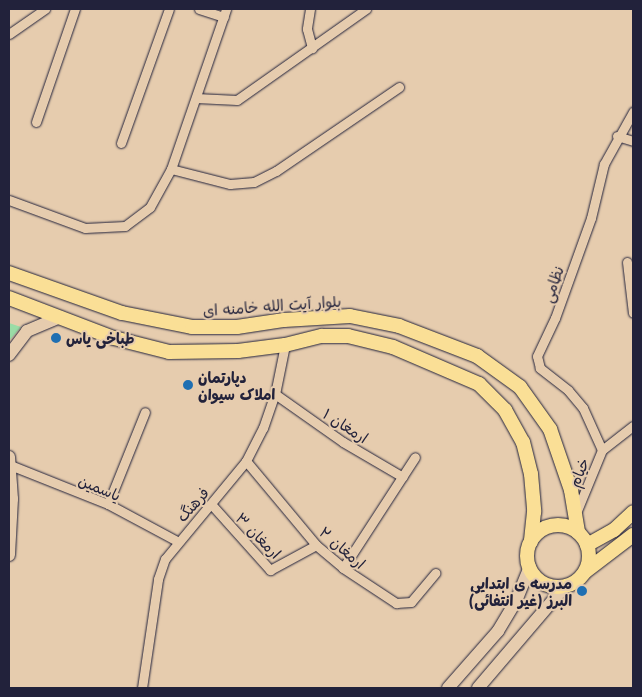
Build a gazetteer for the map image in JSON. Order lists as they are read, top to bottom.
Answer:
{
  "streets": {
    "main road": ["بلوار آیت الله خامنه ای"],
    "street": [
      "نظامی",
      "ارمغان ۱",
      "خیام",
      "یاسمین",
      "فرهنگ",
      "ارمغان ۳",
      "ارمغان ۲"
    ]
  },
  "crossings": [
    ["نظامی", "خیام"],
    ["بلوار آیت الله خامنه ای", "خیام"],
    ["ارمغان ۱", "فرهنگ"],
    ["یاسمین", "فرهنگ"],
    ["فرهنگ", "ارمغان ۳"],
    ["فرهنگ", "ارمغان ۲"],
    ["ارمغان ۳", "ارمغان ۲"]
  ],
  "places": ["طباخی یاس", "دپارتمان املاک سیوان", "مدرسه ی ابتدایی (غیر انتفائی) البرز"]
}
